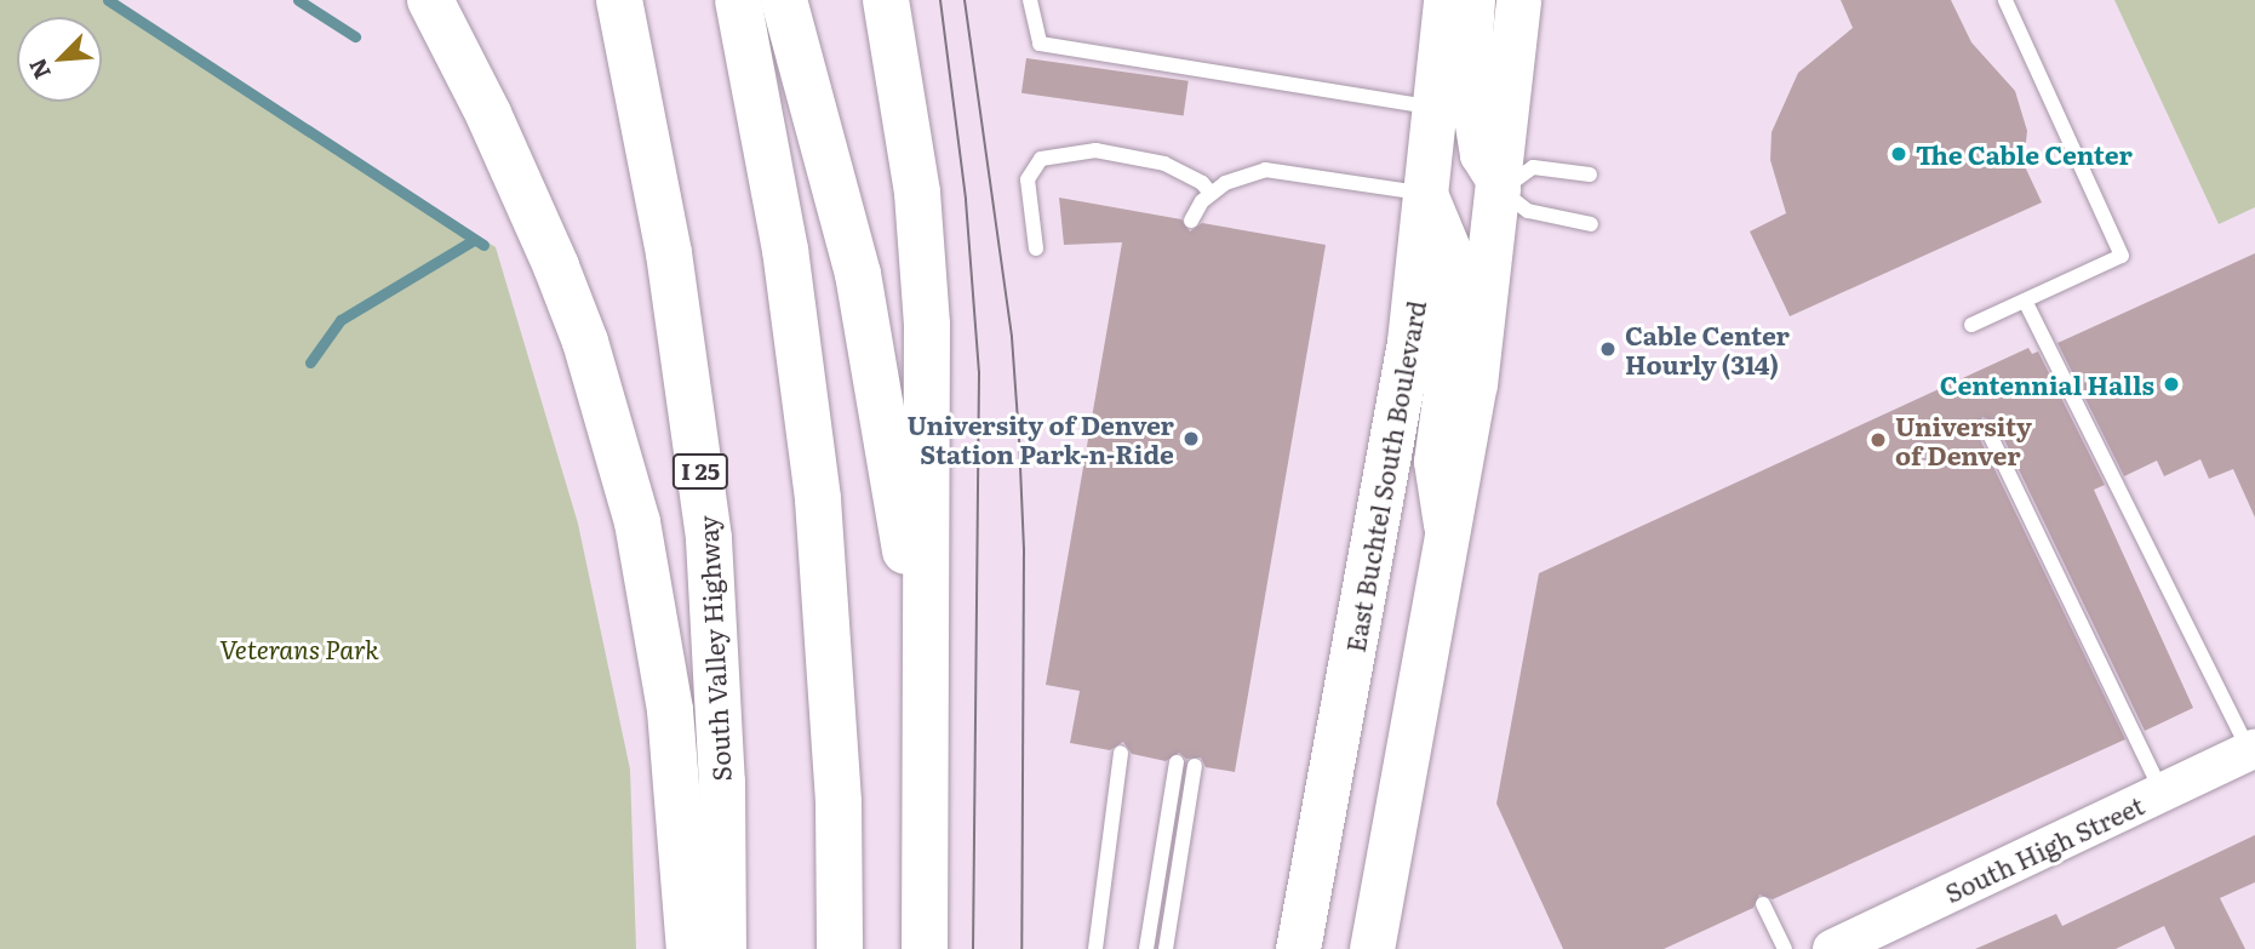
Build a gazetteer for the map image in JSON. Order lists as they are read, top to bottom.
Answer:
{
  "streets": {
    "highway": ["I 25", "South Valley Highway"],
    "main road": ["East Buchtel South Boulevard"],
    "street": ["South High Street"]
  },
  "parks": ["Veterans Park"],
  "places": [
    "The Cable Center",
    "Cable Center Hourly (314)",
    "Centennial Halls",
    "University of Denver Station Park-n-Ride",
    "University of Denver"
  ],
  "north": "bottom left"
}
